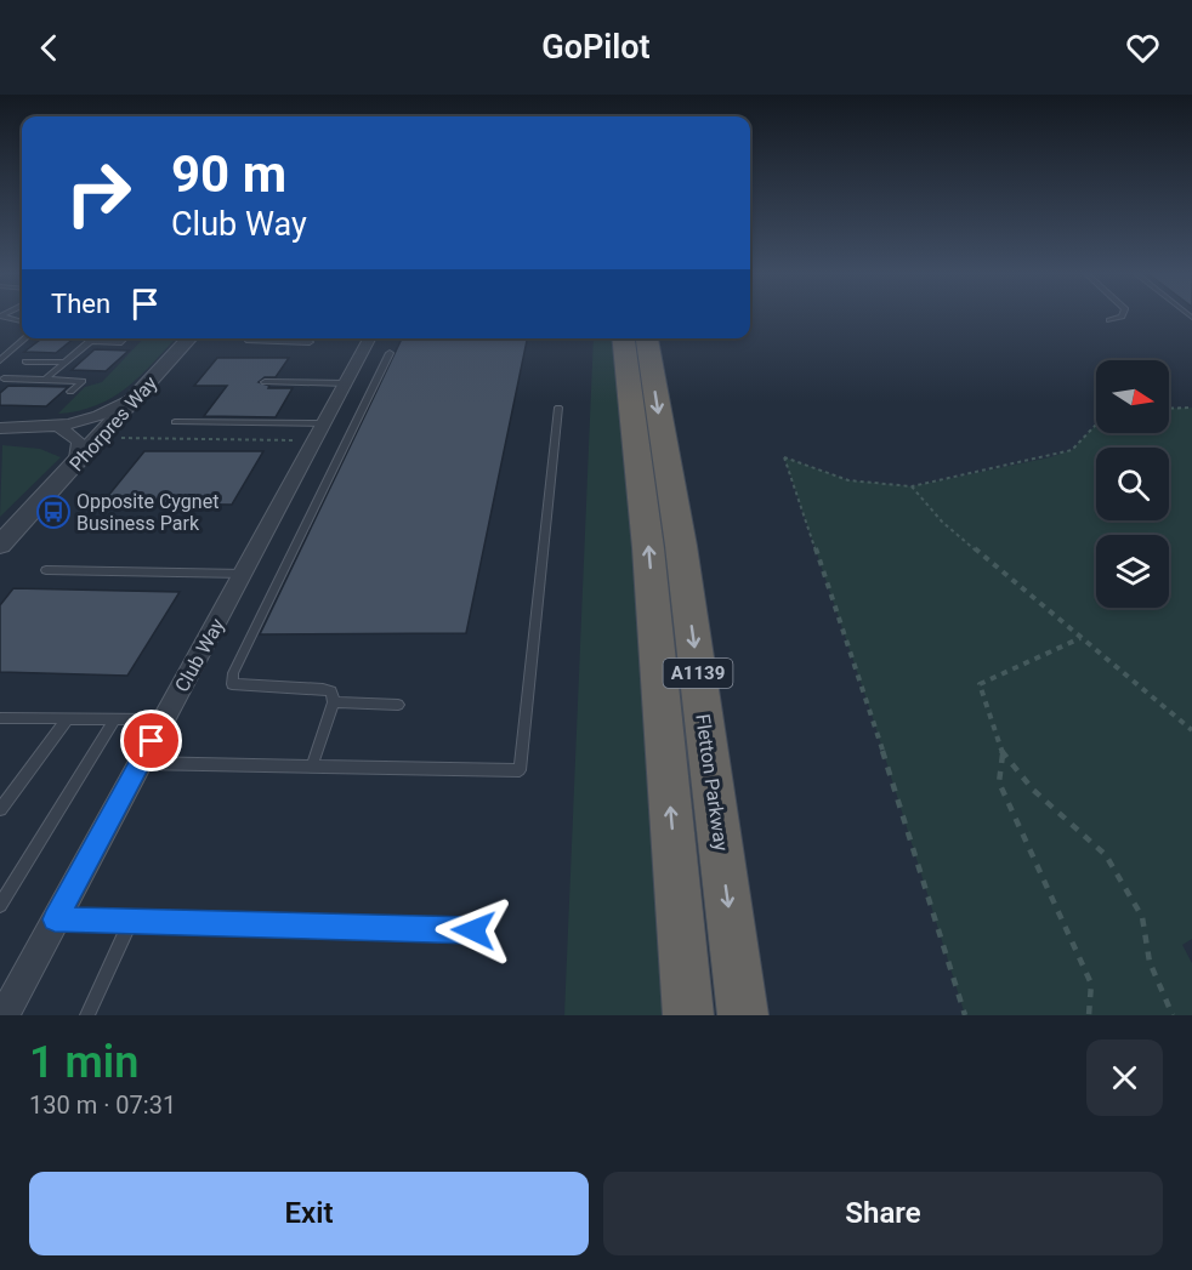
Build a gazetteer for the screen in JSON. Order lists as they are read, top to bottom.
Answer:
{
  "streets": {
    "highway": ["A1139", "Fletton Parkway"],
    "street": ["Phorpres Way", "Club Way"]
  },
  "places": {
    "bus stop": ["Opposite Cygnet Business Park"]
  },
  "north": "right",
  "page": {
    "header": "GoPilot",
    "turn": ["90 m", "Club Way"],
    "then": "Then",
    "heading": ["1 min", "130 m · 07:31"],
    "buttons": ["Exit", "Share"]
  }
}
